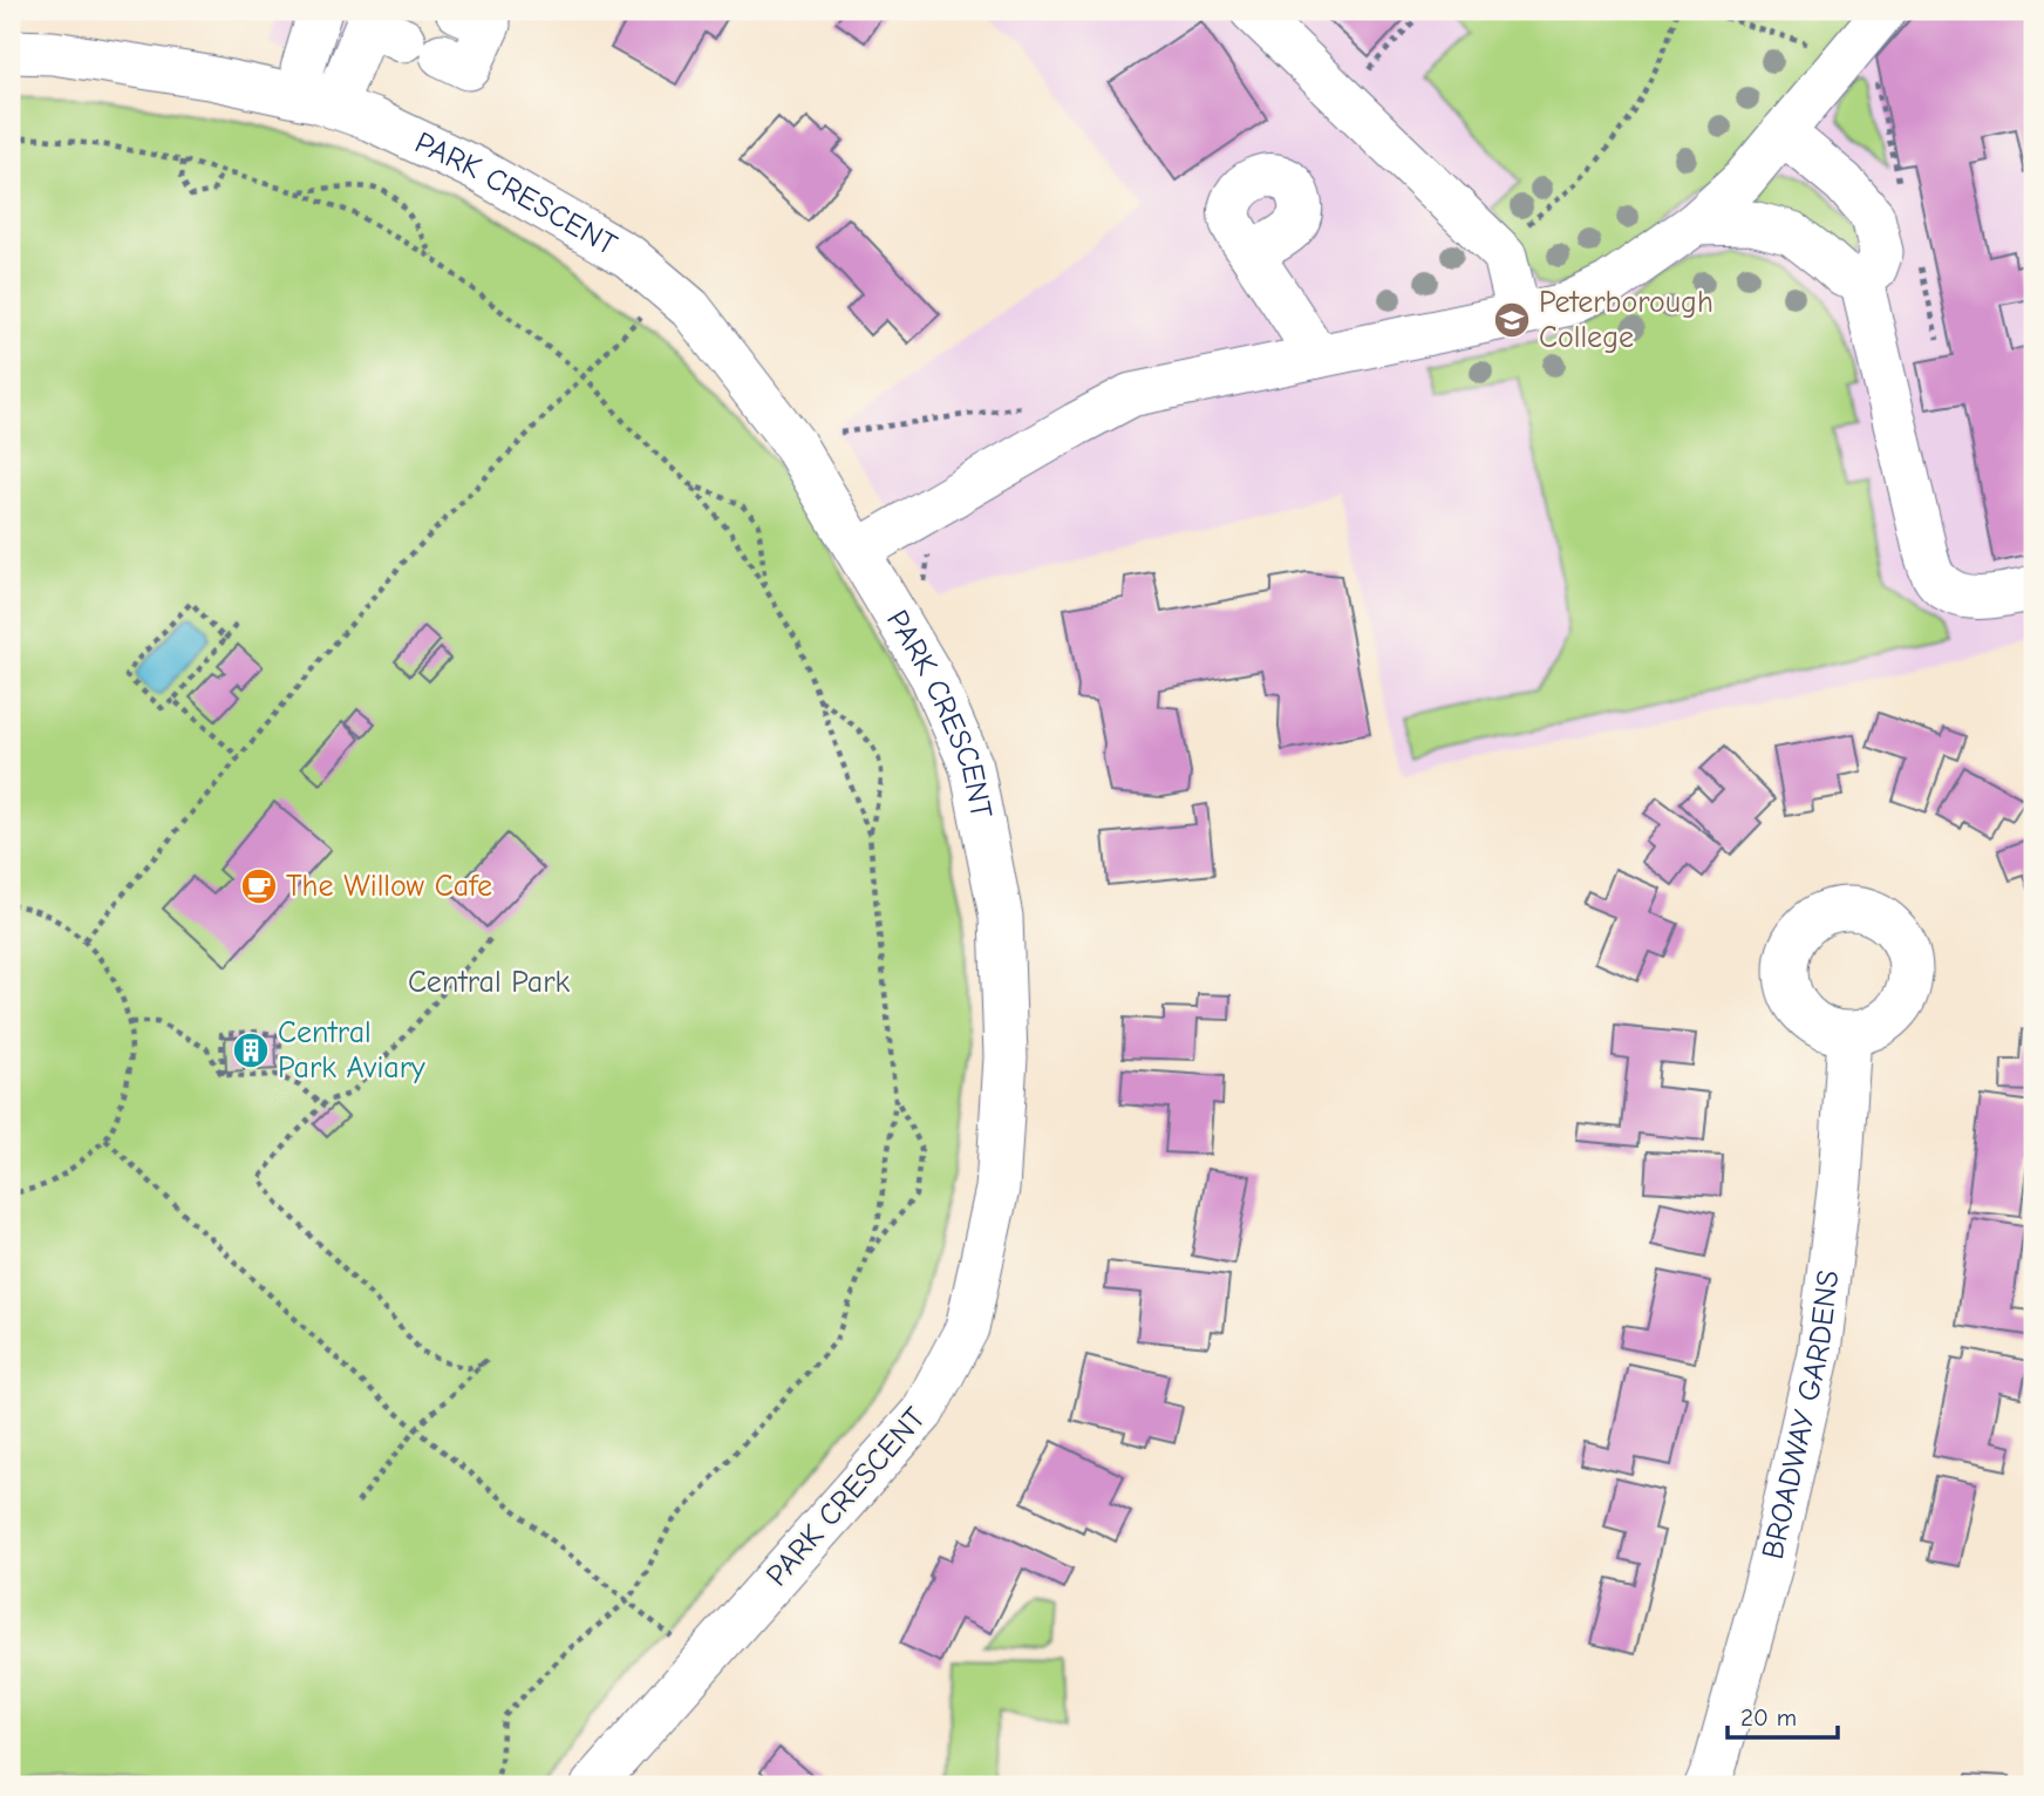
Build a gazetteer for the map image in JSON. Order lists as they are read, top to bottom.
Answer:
{
  "streets": {
    "street": ["PARK CRESCENT", "BROADWAY GARDENS"]
  },
  "parks": ["Central Park"],
  "places": {
    "school or university": ["Peterborough College"],
    "cafe": ["The Willow Cafe"],
    "building": ["Central Park Aviary"]
  },
  "scale_bar": "20 m"
}
